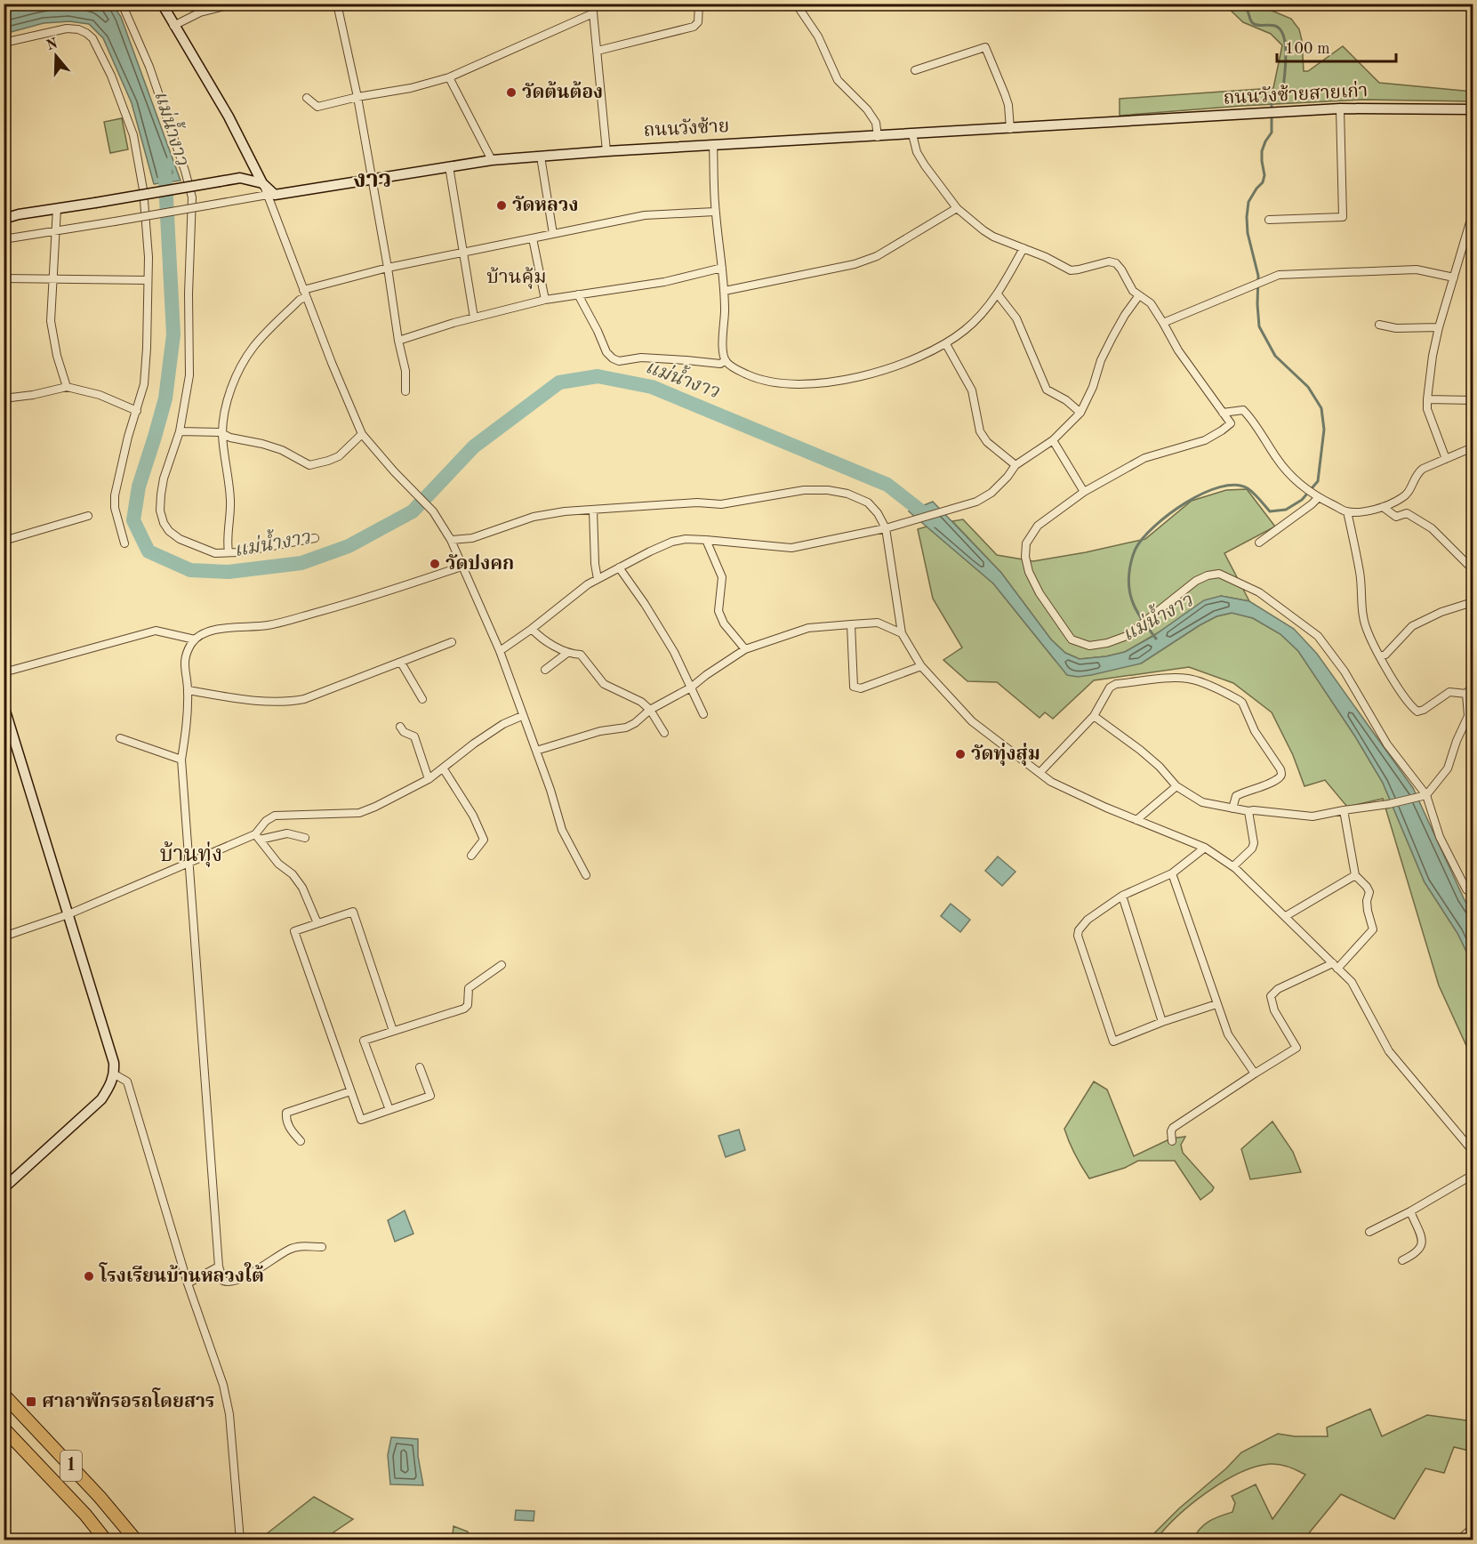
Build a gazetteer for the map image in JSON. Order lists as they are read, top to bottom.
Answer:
{
  "streets": {
    "highway": ["1"],
    "main road": ["ถนนวังซ้ายสายเก่า", "ถนนวังซ้าย"]
  },
  "crossings": [
    ["ถนนวังซ้ายสายเก่า", "ถนนวังซ้าย"]
  ],
  "districts": ["งาว", "บ้านคุ้ม", "บ้านทุ่ง"],
  "water": ["แม่น้ำงาว"],
  "places": {
    "other": [
      "วัดต้นต้อง",
      "วัดหลวง",
      "วัดปงคก",
      "วัดทุ่งสุ่ม",
      "โรงเรียนบ้านหลวงใต้"
    ],
    "transit": ["ศาลาพักรอรถโดยสาร"]
  },
  "scale_bar": "100 m",
  "north": "top"
}
